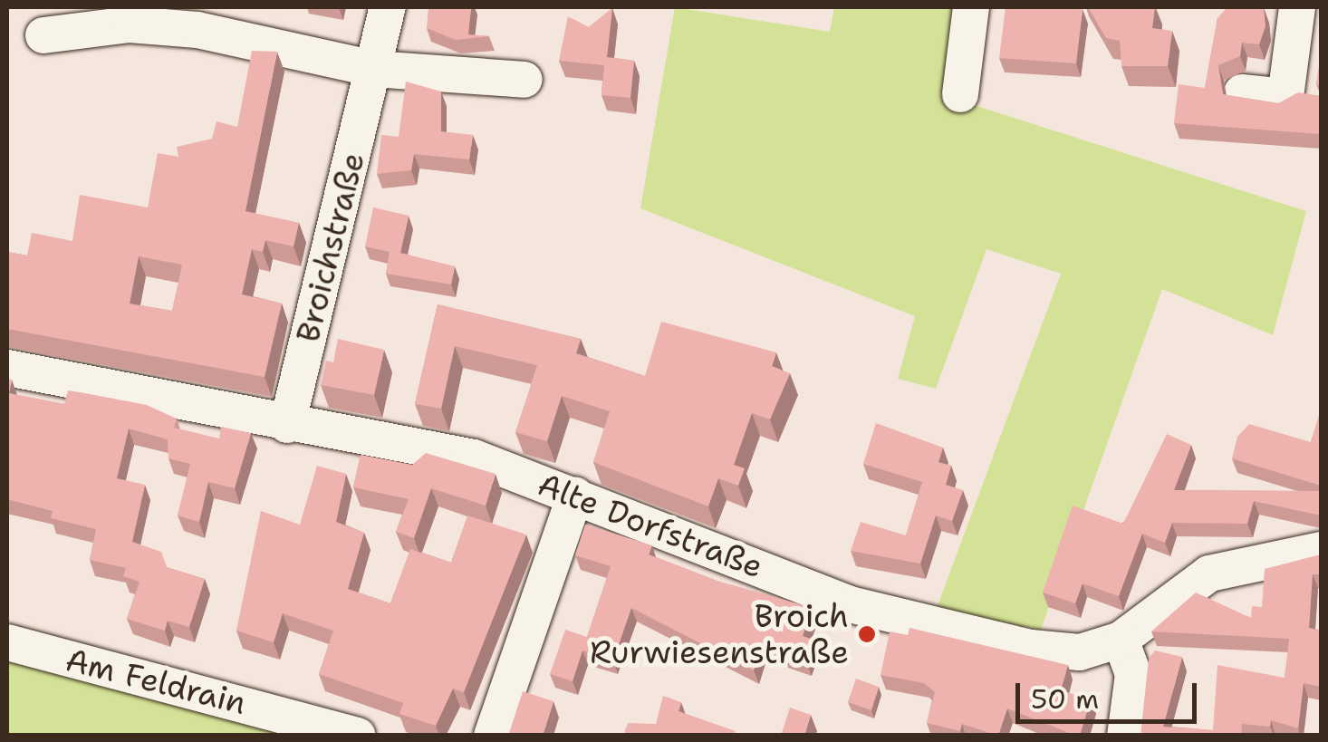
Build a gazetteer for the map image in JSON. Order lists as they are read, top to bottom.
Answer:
{
  "streets": {
    "street": ["Broichstraße", "Alte Dorfstraße", "Am Feldrain"]
  },
  "crossings": [
    ["Broichstraße", "Alte Dorfstraße"]
  ],
  "places": ["Broich Rurwiesenstraße"],
  "scale_bar": "50 m"
}
